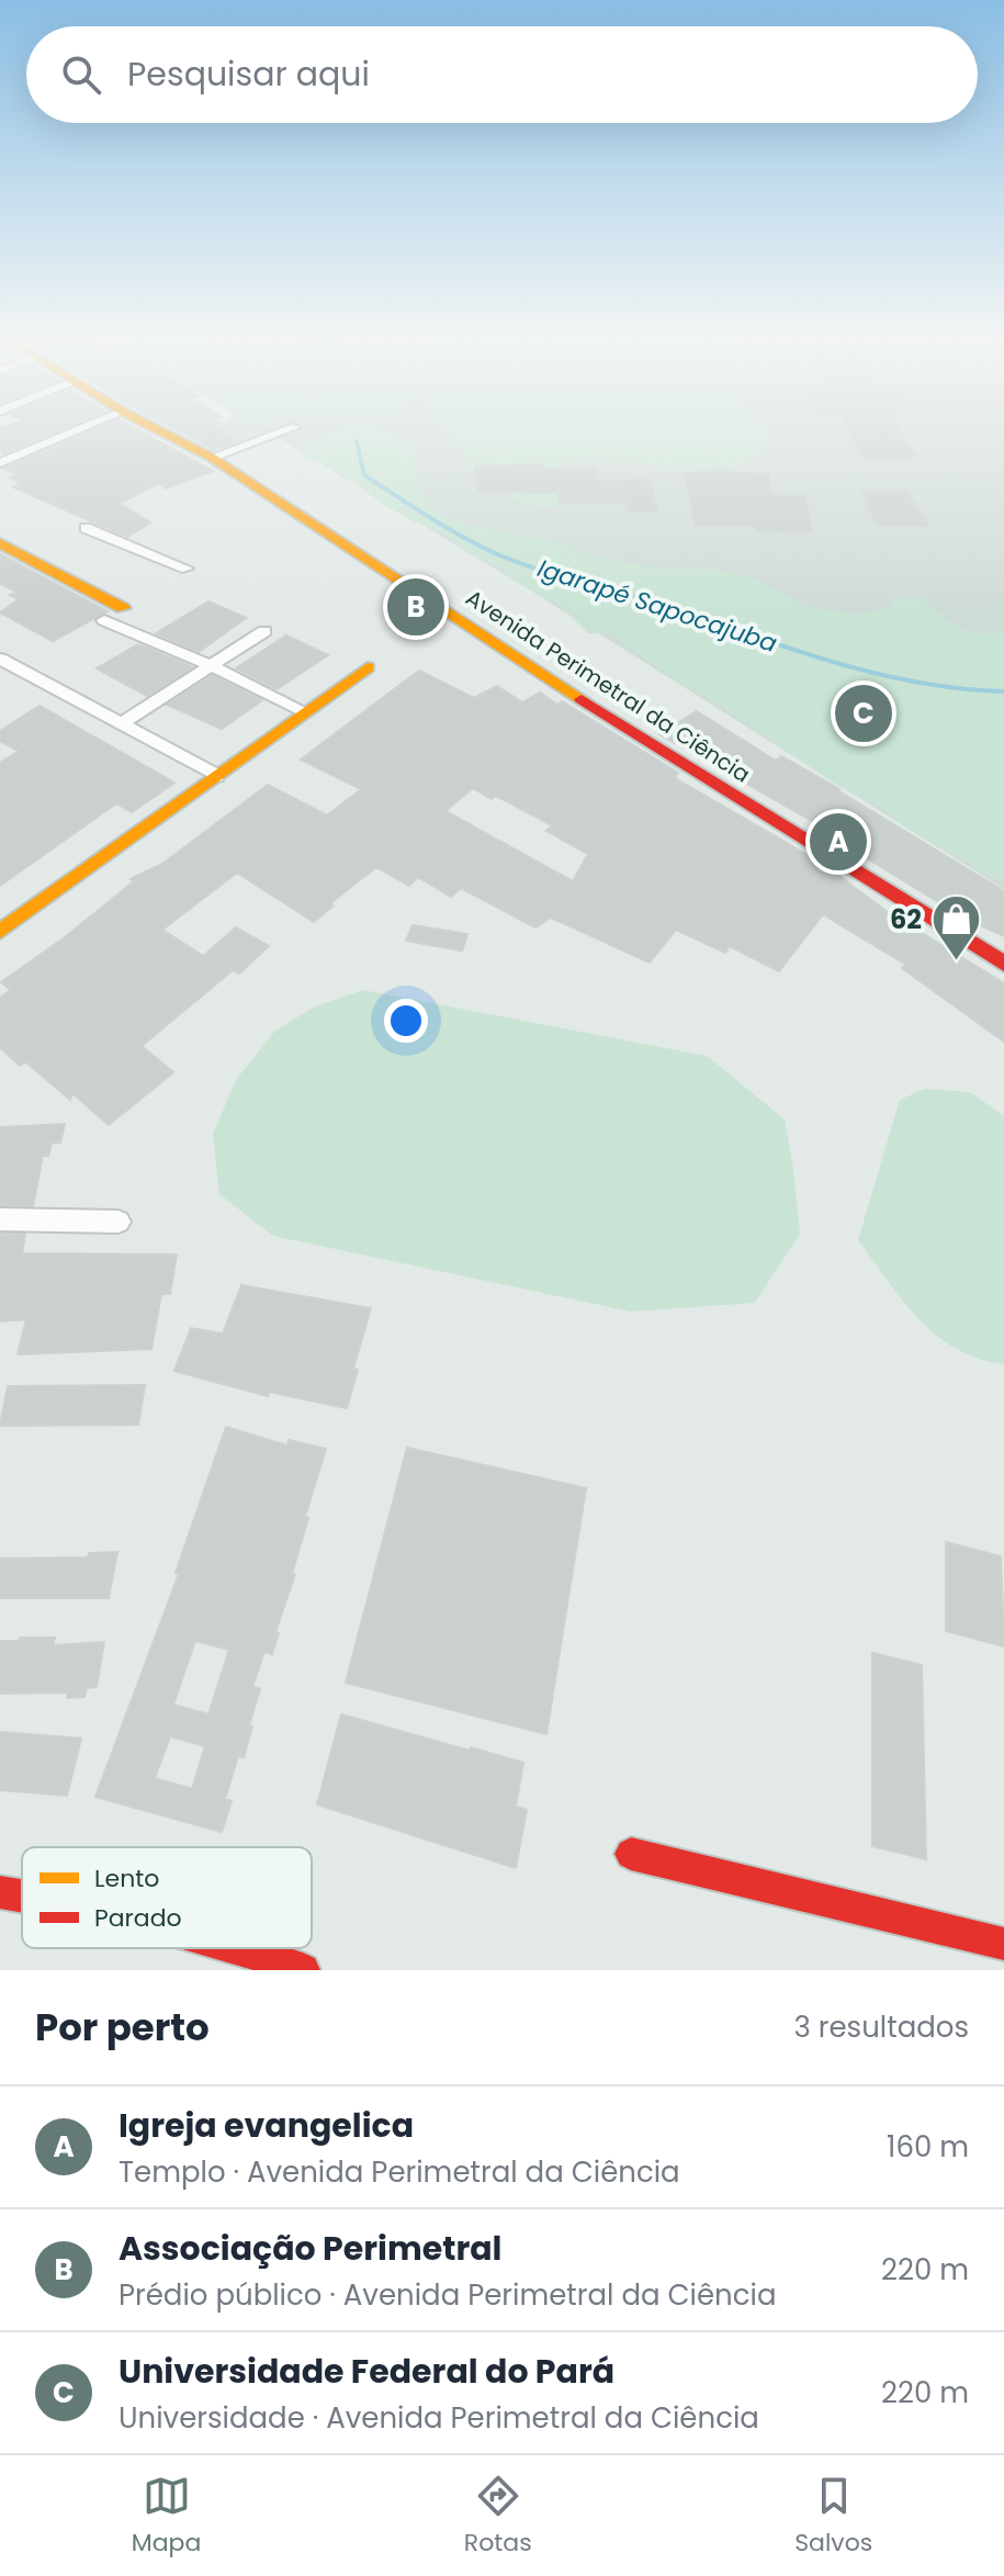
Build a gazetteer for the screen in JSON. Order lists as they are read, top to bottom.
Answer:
{
  "streets": {
    "main road": ["Avenida Perimetral da Ciência"]
  },
  "water": ["Igarapé Sapocajuba"],
  "places": {
    "shop": ["62"]
  },
  "legend": ["Lento", "Parado"],
  "page": {
    "search": "Pesquisar aqui",
    "pins": ["B", "C", "A"],
    "heading": ["Por perto", "3 resultados"],
    "list": [
      {
        "mark": "A",
        "name": "Igreja evangelica",
        "note": "Templo · Avenida Perimetral da Ciência",
        "value": "160 m"
      },
      {
        "mark": "B",
        "name": "Associação Perimetral",
        "note": "Prédio público · Avenida Perimetral da Ciência",
        "value": "220 m"
      },
      {
        "mark": "C",
        "name": "Universidade Federal do Pará",
        "note": "Universidade · Avenida Perimetral da Ciência",
        "value": "220 m"
      }
    ],
    "nav": ["Mapa", "Rotas", "Salvos"]
  }
}
